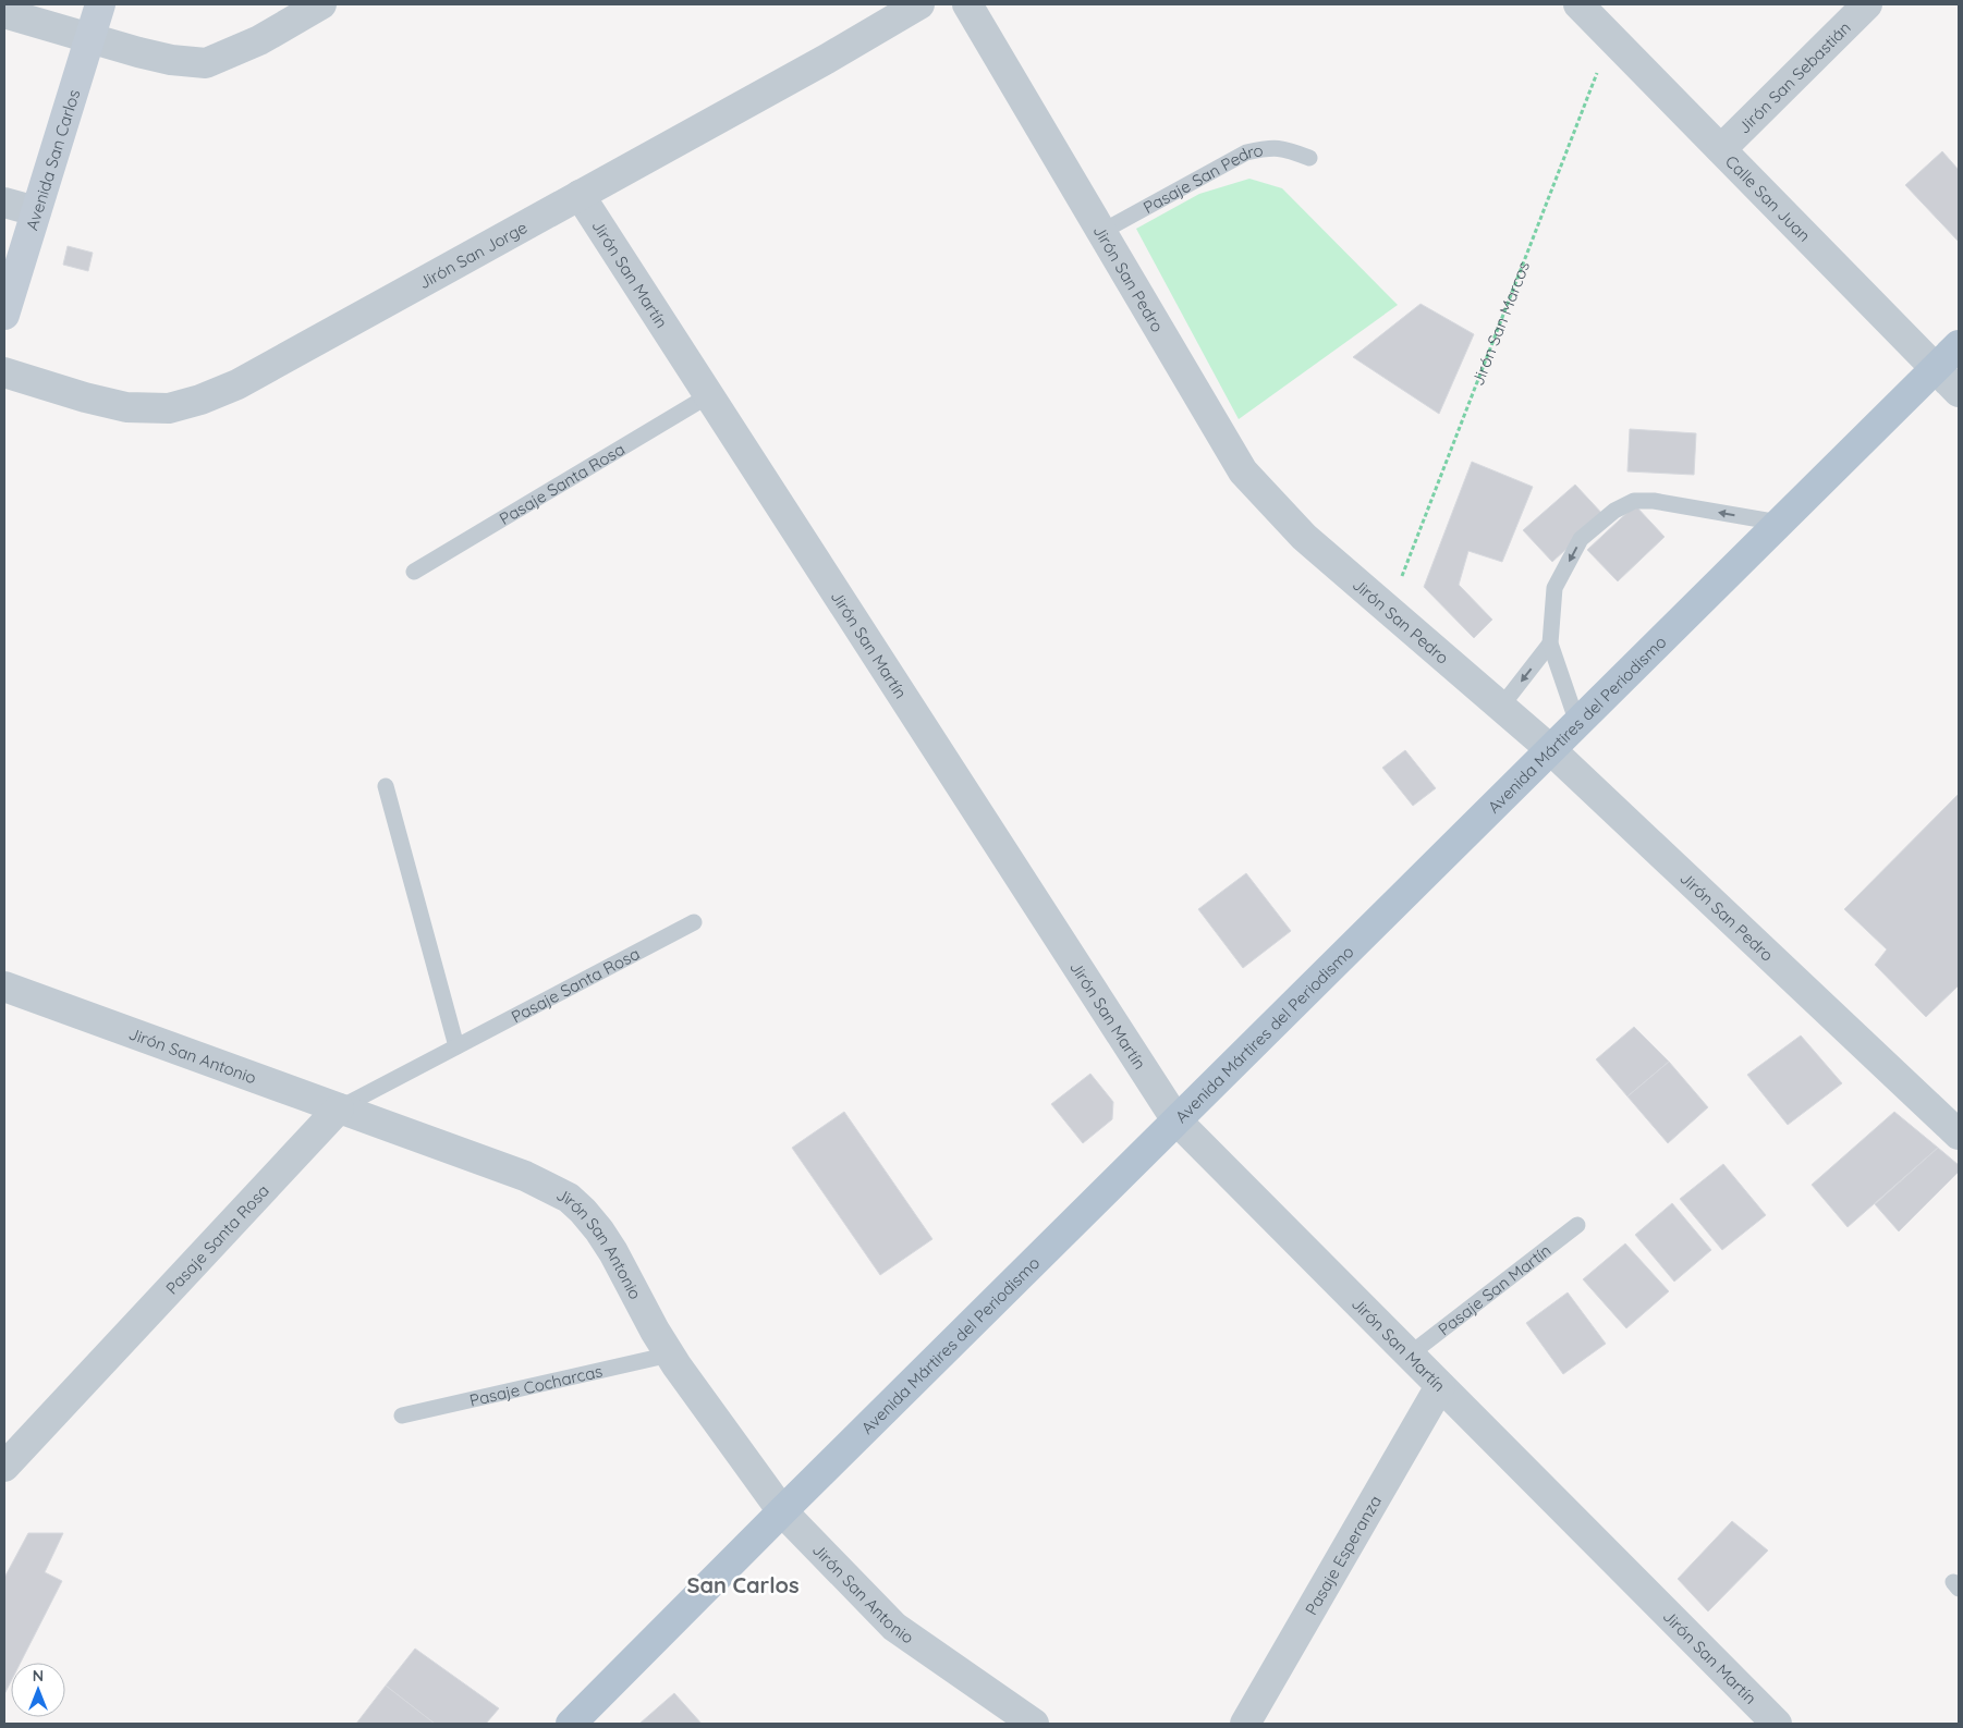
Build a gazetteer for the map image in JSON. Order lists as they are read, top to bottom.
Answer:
{
  "streets": {
    "main road": ["Avenida San Carlos", "Avenida Mártires del Periodismo"],
    "street": [
      "Jirón San Sebastián",
      "Calle San Juan",
      "Jirón San Jorge",
      "Jirón San Martín",
      "Jirón San Pedro",
      "Pasaje Santa Rosa",
      "Jirón San Antonio",
      "Pasaje Esperanza"
    ],
    "lane": ["Pasaje San Pedro", "Pasaje San Martín", "Pasaje Cocharcas"],
    "path": ["Jirón San Marcos"]
  },
  "crossings": [
    ["Jirón San Sebastián", "Calle San Juan"],
    ["Pasaje San Pedro", "Jirón San Pedro"],
    ["Calle San Juan", "Jirón San Marcos"],
    ["Calle San Juan", "Avenida Mártires del Periodismo"],
    ["Jirón San Jorge", "Jirón San Martín"],
    ["Jirón San Martín", "Pasaje Santa Rosa"],
    ["Jirón San Martín", "Avenida Mártires del Periodismo"],
    ["Jirón San Martín", "Pasaje San Martín"],
    ["Jirón San Martín", "Pasaje Esperanza"],
    ["Jirón San Pedro", "Jirón San Marcos"],
    ["Jirón San Pedro", "Avenida Mártires del Periodismo"],
    ["Pasaje Santa Rosa", "Jirón San Antonio"],
    ["Avenida Mártires del Periodismo", "Jirón San Antonio"],
    ["Jirón San Antonio", "Pasaje Cocharcas"]
  ],
  "districts": ["San Carlos"],
  "north": "top"
}
